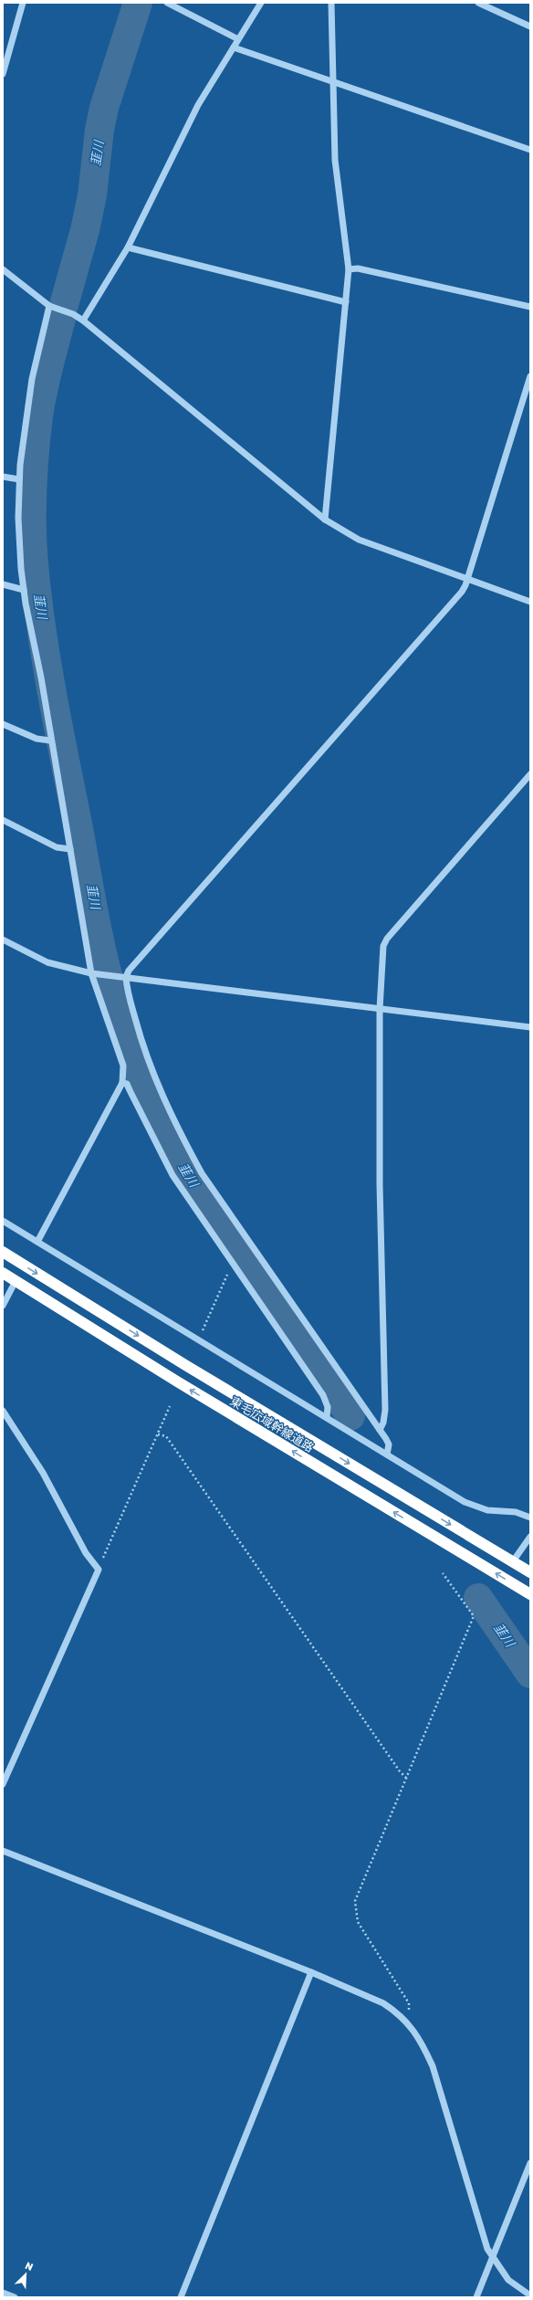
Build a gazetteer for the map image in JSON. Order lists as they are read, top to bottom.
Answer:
{
  "streets": {
    "highway": ["東毛広域幹線道路"]
  },
  "water": ["韮川"],
  "north": "top right"
}
